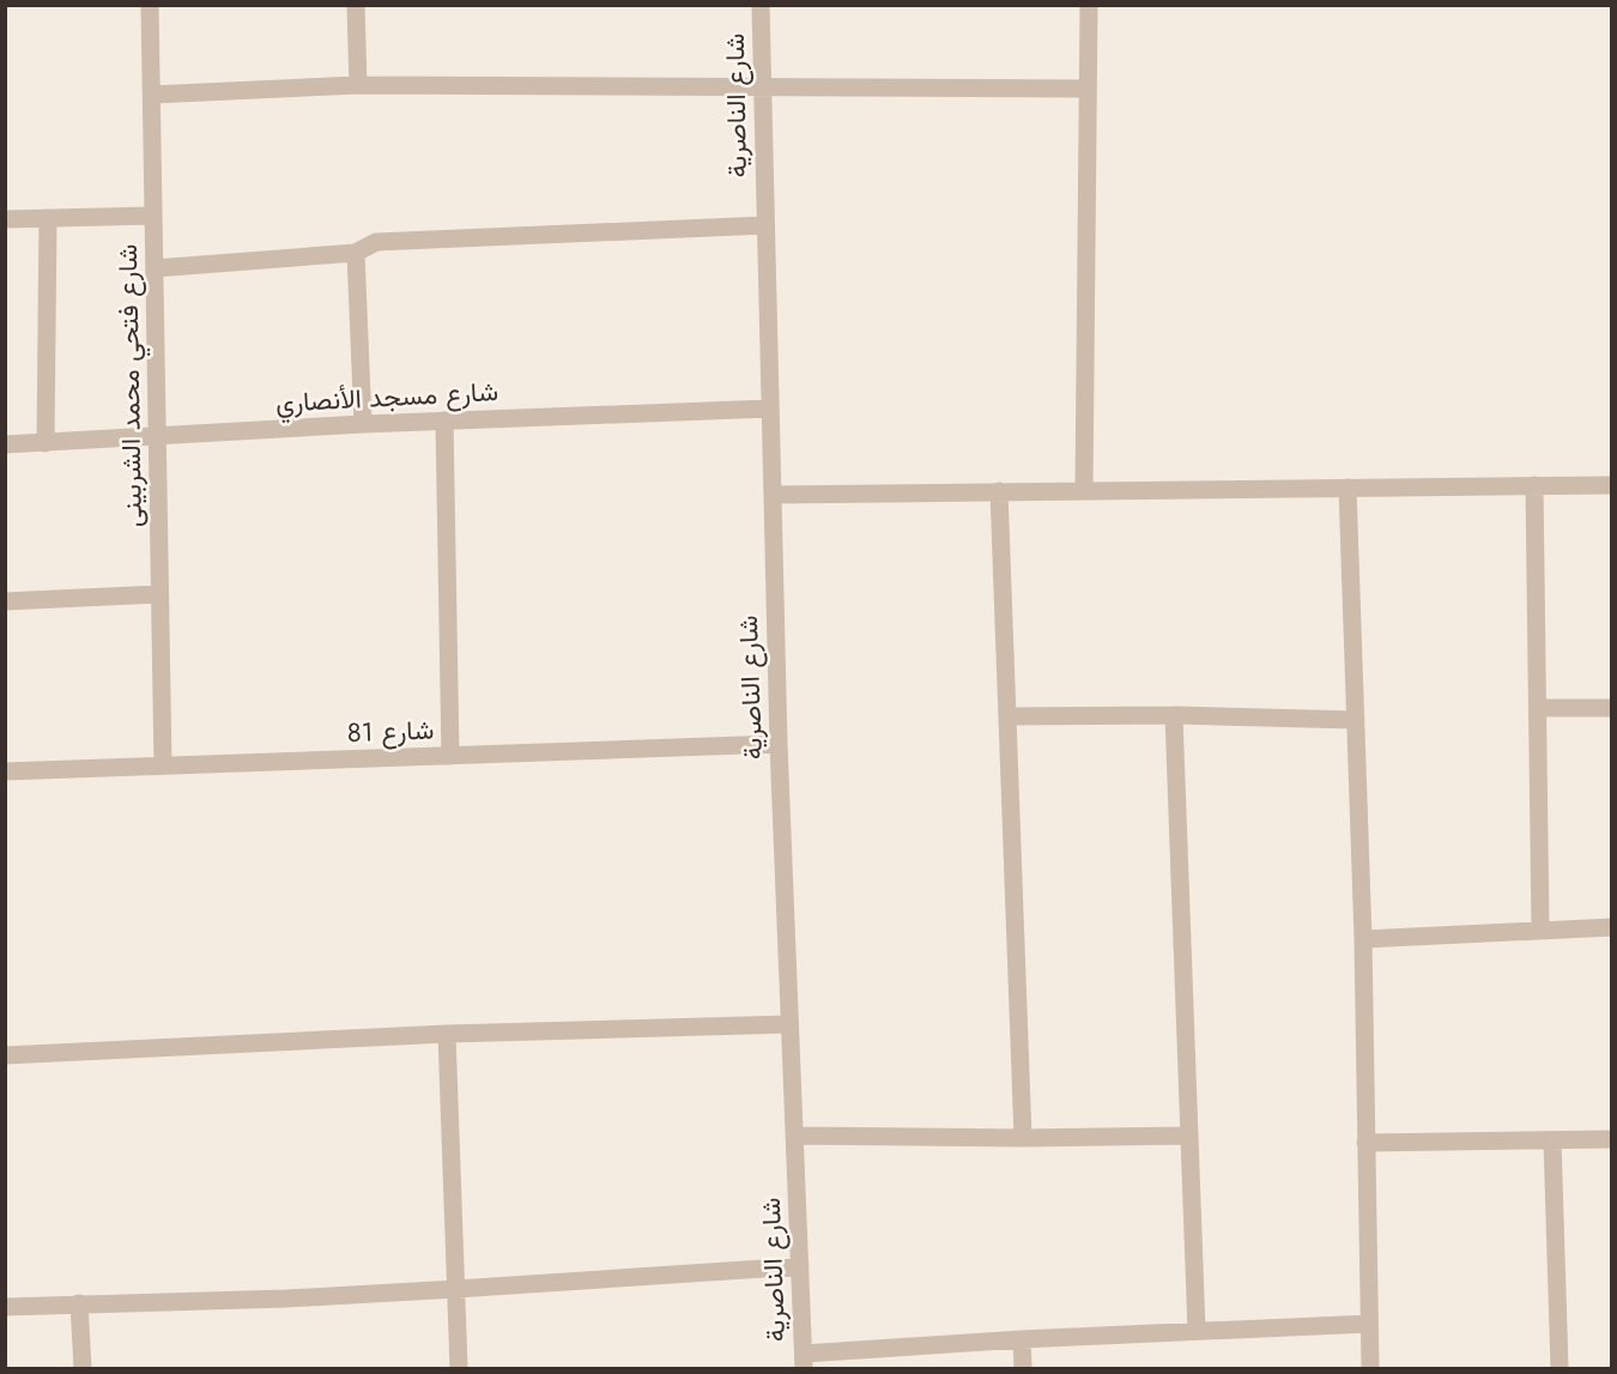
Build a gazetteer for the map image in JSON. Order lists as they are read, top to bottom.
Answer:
{
  "streets": {
    "street": [
      "شارع الناصرية",
      "شارع فتحي محمد الشربينى",
      "شارع مسجد الأنصاري",
      "شارع 81"
    ]
  },
  "crossings": [
    ["شارع الناصرية", "شارع مسجد الأنصاري"],
    ["شارع الناصرية", "شارع 81"],
    ["شارع فتحي محمد الشربينى", "شارع مسجد الأنصاري"],
    ["شارع فتحي محمد الشربينى", "شارع 81"]
  ]
}
